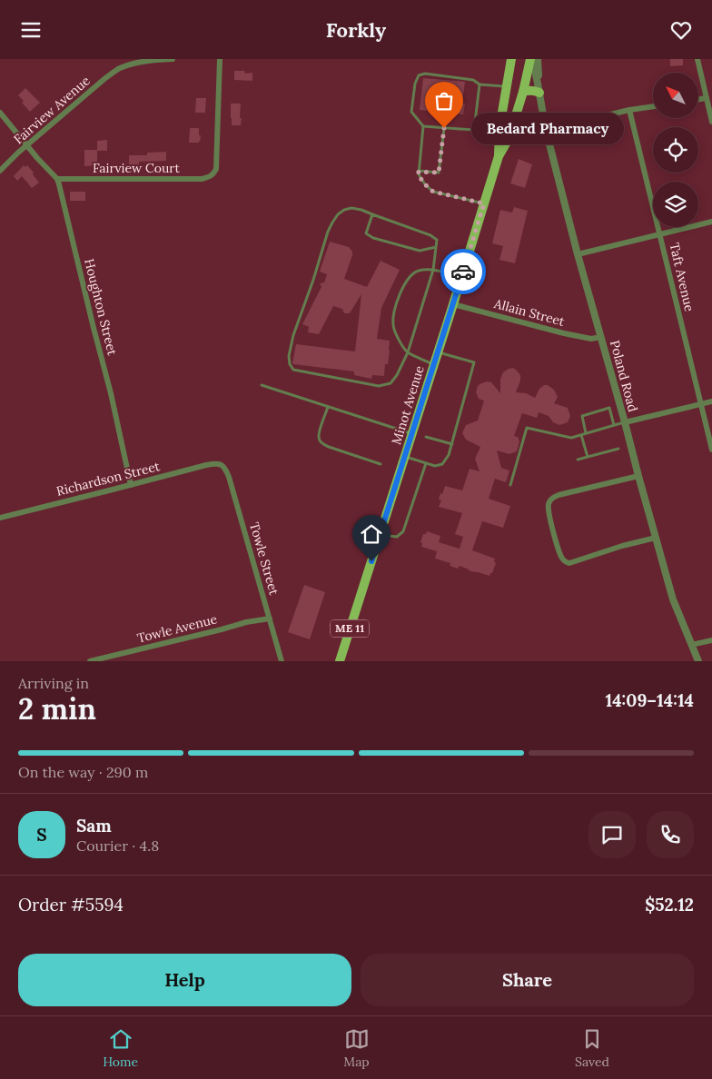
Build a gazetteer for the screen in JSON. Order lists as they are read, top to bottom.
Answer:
{
  "streets": {
    "main road": ["Minot Avenue", "ME 11"],
    "street": [
      "Fairview Avenue",
      "Fairview Court",
      "Taft Avenue",
      "Houghton Street",
      "Allain Street",
      "Poland Road",
      "Richardson Street",
      "Towle Street",
      "Towle Avenue"
    ]
  },
  "crossings": [
    ["Fairview Avenue", "Houghton Street"],
    ["Fairview Court", "Houghton Street"],
    ["Houghton Street", "Richardson Street"],
    ["Allain Street", "Poland Road"],
    ["Allain Street", "Minot Avenue"],
    ["Poland Road", "Minot Avenue"],
    ["Richardson Street", "Towle Street"],
    ["Towle Street", "Towle Avenue"]
  ],
  "places": ["Bedard Pharmacy"],
  "north": "top left",
  "page": {
    "header": "Forkly",
    "bubble": "Bedard Pharmacy",
    "heading": ["2 min", "Arriving in", "14:09–14:14"],
    "panel": [
      "Sam",
      "Courier · 4.8",
      "Order #5594",
      "$52.12"
    ],
    "bar": "On the way · 290 m",
    "round": "S",
    "buttons": ["Help", "Share"],
    "tabs": ["Home", "Map", "Saved"]
  }
}
